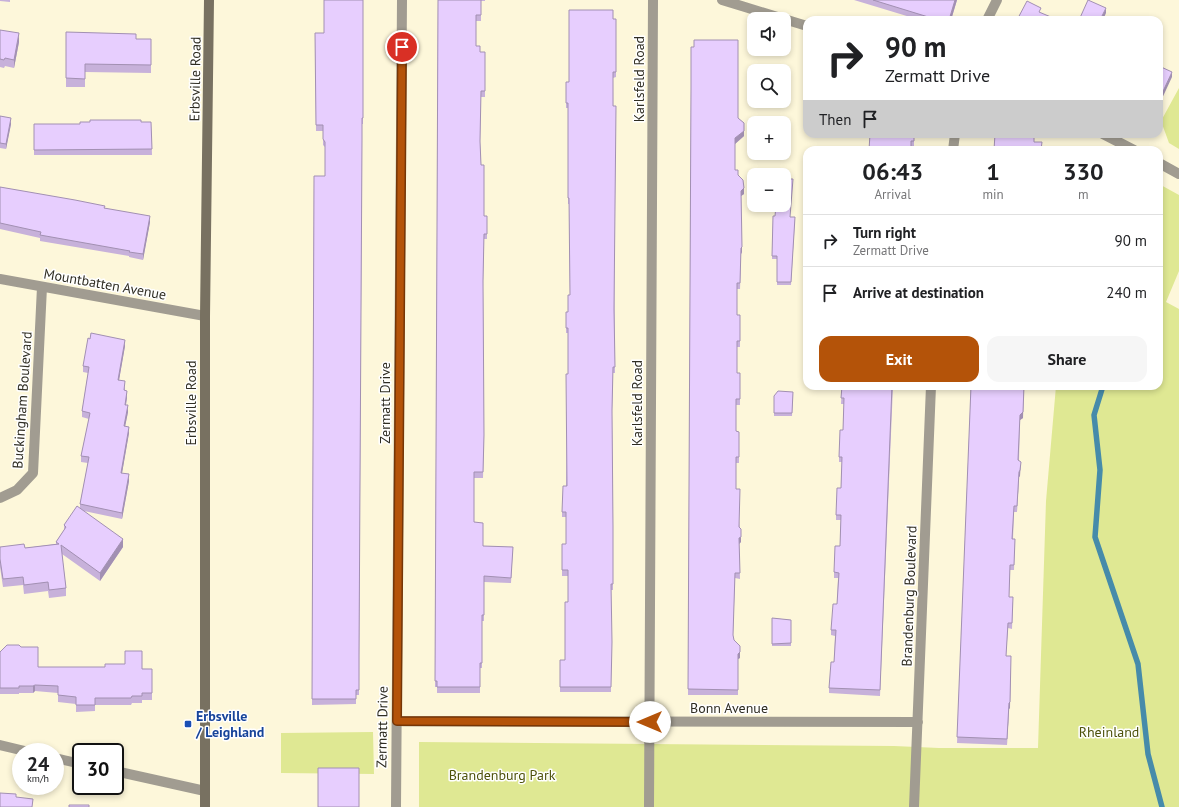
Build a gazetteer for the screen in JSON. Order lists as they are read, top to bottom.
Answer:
{
  "streets": {
    "main road": ["Erbsville Road"],
    "street": [
      "Karlsfeld Road",
      "Mountbatten Avenue",
      "Buckingham Boulevard",
      "Zermatt Drive",
      "Brandenburg Boulevard",
      "Bonn Avenue"
    ]
  },
  "crossings": [
    ["Erbsville Road", "Mountbatten Avenue"],
    ["Karlsfeld Road", "Bonn Avenue"],
    ["Mountbatten Avenue", "Buckingham Boulevard"],
    ["Zermatt Drive", "Bonn Avenue"],
    ["Brandenburg Boulevard", "Bonn Avenue"]
  ],
  "parks": ["Rheinland", "Brandenburg Park"],
  "places": {
    "transit": ["Erbsville / Leighland"]
  },
  "page": {
    "map_buttons": ["+", "−"],
    "turn": ["90 m", "Zermatt Drive"],
    "then": "Then",
    "eta": [
      "06:43",
      "Arrival",
      "1",
      "min",
      "330",
      "m"
    ],
    "list": [
      {
        "name": "Turn right",
        "note": "Zermatt Drive",
        "value": "90 m"
      },
      {
        "name": "Arrive at destination",
        "value": "240 m"
      }
    ],
    "buttons": ["Exit", "Share"],
    "speed": "24 km/h",
    "limit": "30"
  }
}
